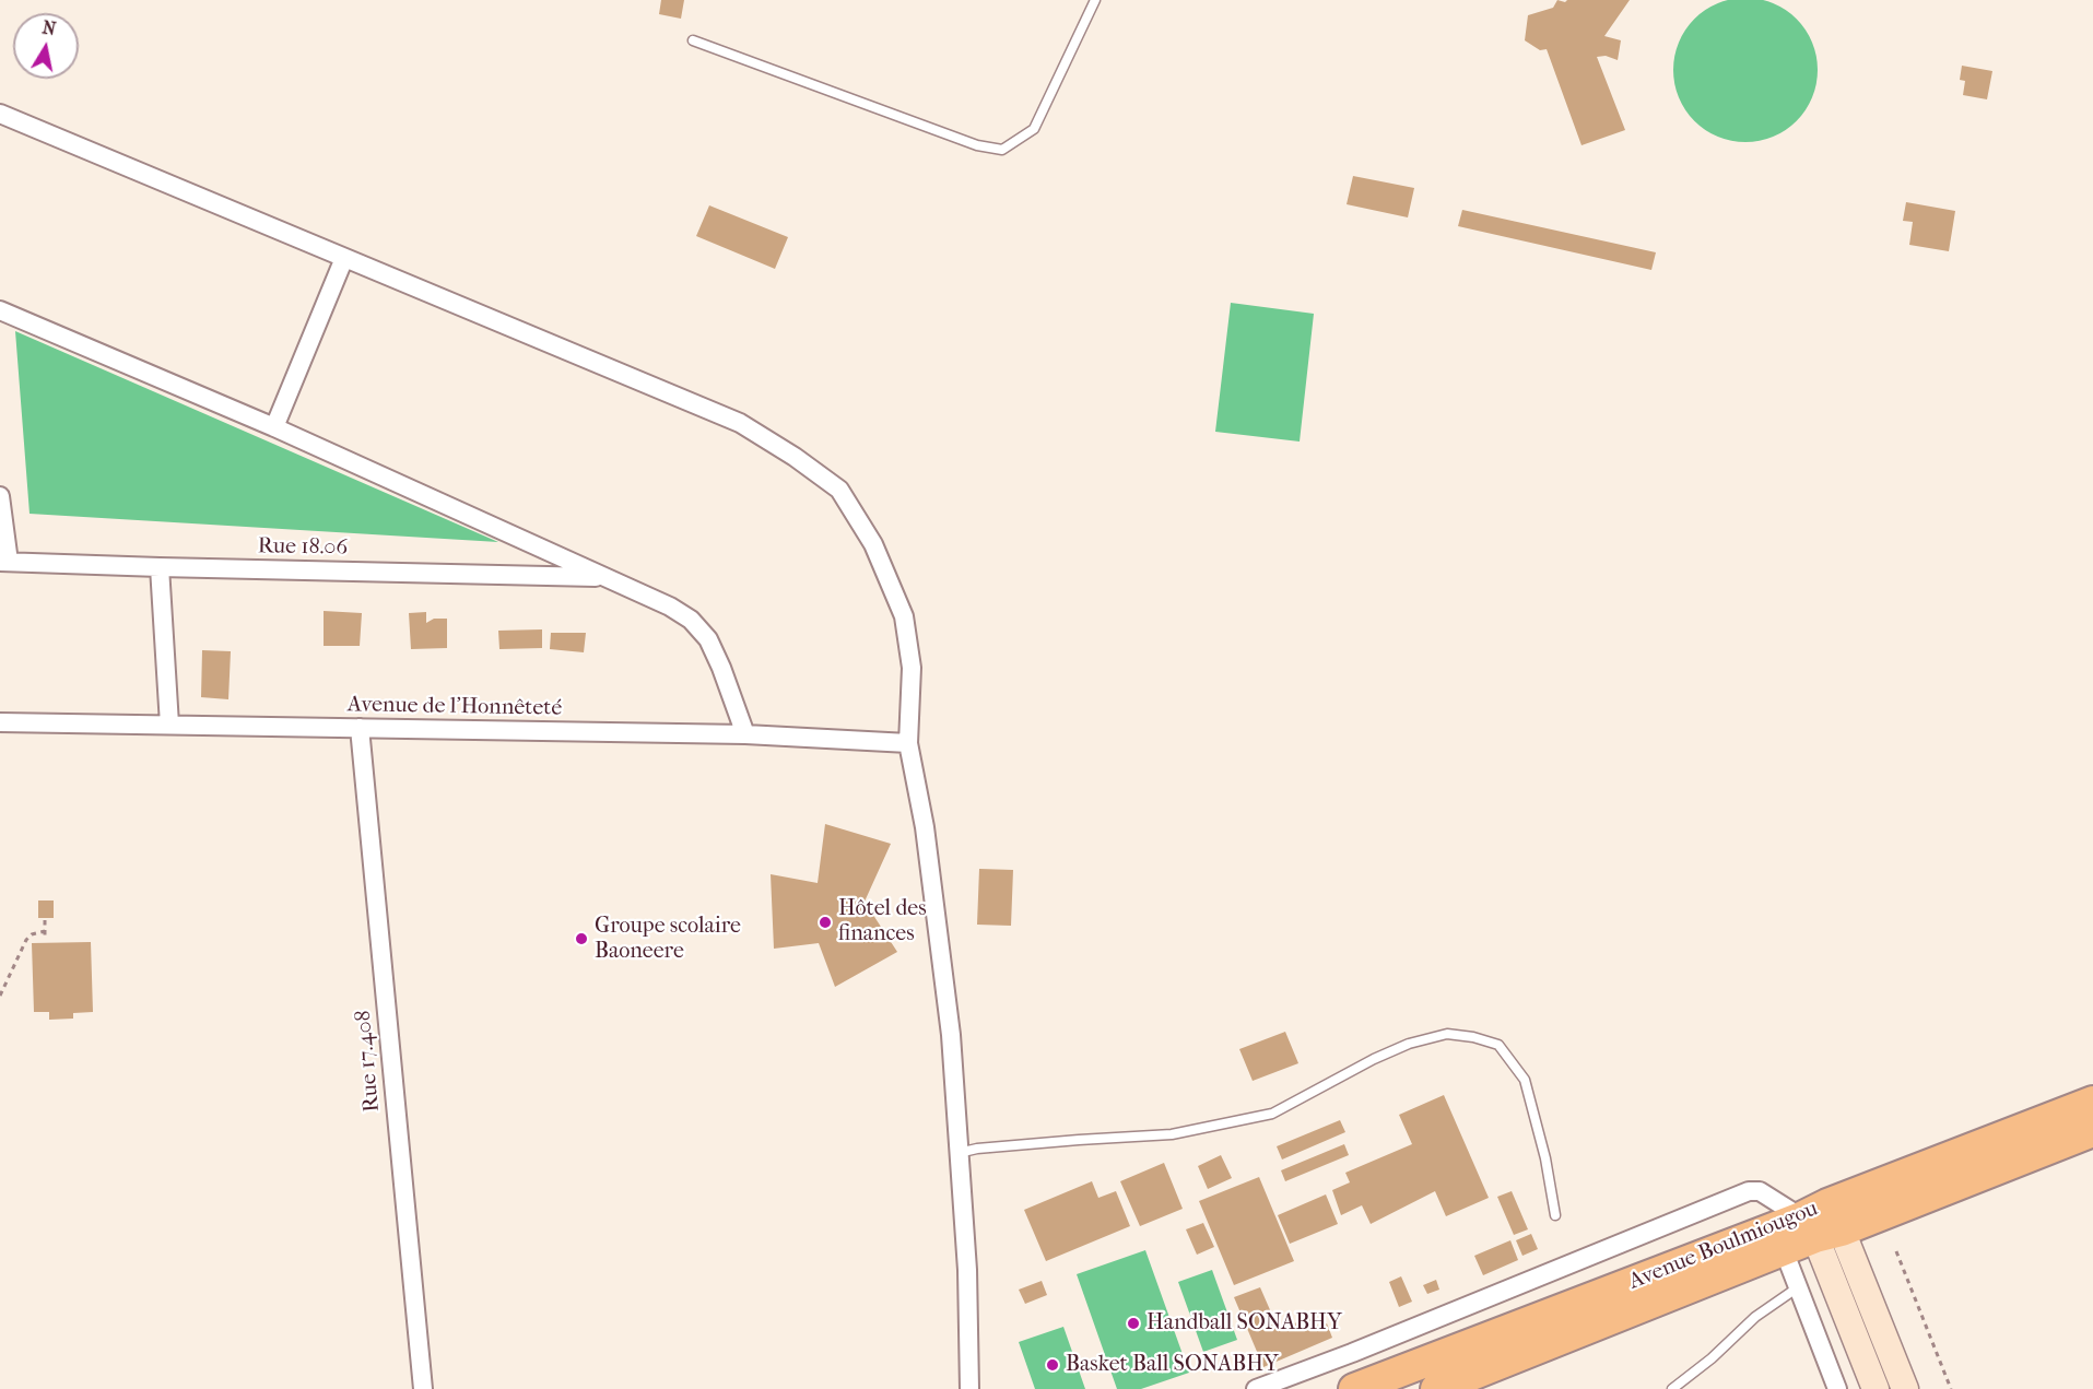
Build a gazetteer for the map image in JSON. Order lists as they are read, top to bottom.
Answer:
{
  "streets": {
    "highway": ["Avenue Boulmiougou"],
    "street": ["Rue 18.06", "Avenue de l'Honnêteté", "Rue 17.408"]
  },
  "crossings": [
    ["Avenue de l'Honnêteté", "Rue 17.408"]
  ],
  "places": [
    "Hôtel des finances",
    "Groupe scolaire Baoneere",
    "Handball SONABHY",
    "Basket Ball SONABHY"
  ],
  "north": "top"
}
